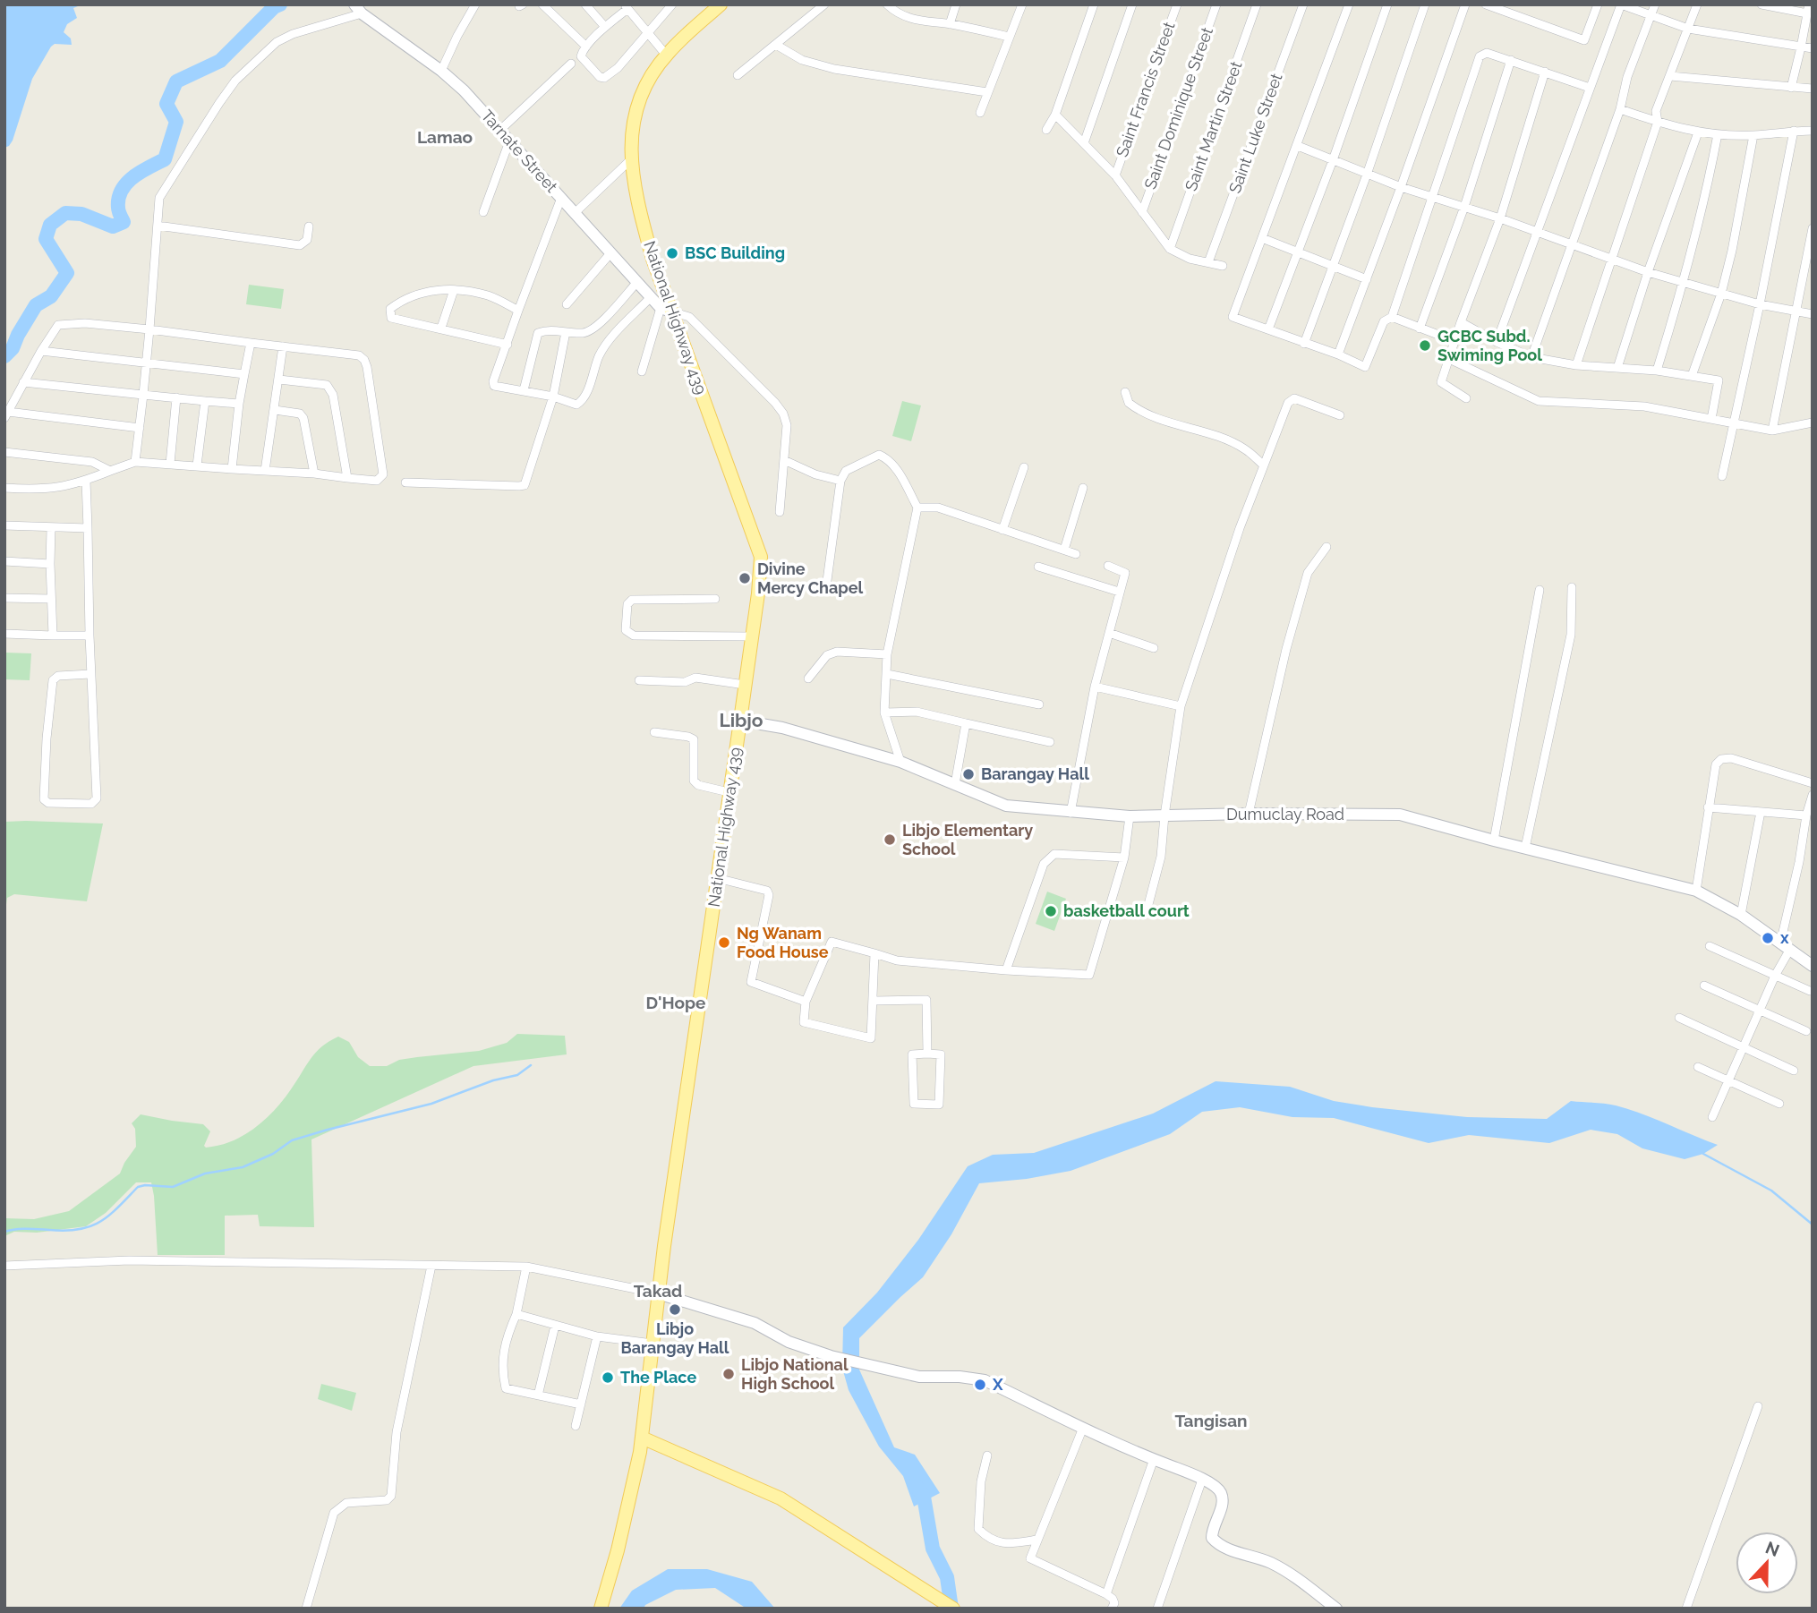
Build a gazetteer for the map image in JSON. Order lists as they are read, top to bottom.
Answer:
{
  "streets": {
    "main road": ["National Highway 439"],
    "street": [
      "Saint Francis Street",
      "Saint Dominique Street",
      "Saint Martin Street",
      "Saint Luke Street",
      "Tarnate Street",
      "Dumuclay Road"
    ]
  },
  "crossings": [
    ["Tarnate Street", "National Highway 439"],
    ["National Highway 439", "Dumuclay Road"]
  ],
  "districts": [
    "Lamao",
    "Libjo",
    "D'Hope",
    "Takad",
    "Tangisan"
  ],
  "places": [
    "BSC Building",
    "GCBC Subd. Swiming Pool",
    "Divine Mercy Chapel",
    "Barangay Hall",
    "Libjo Elementary School",
    "basketball court",
    "x",
    "Ng Wanam Food House",
    "Libjo Barangay Hall",
    "Libjo National High School",
    "The Place",
    "X"
  ],
  "north": "top"
}
